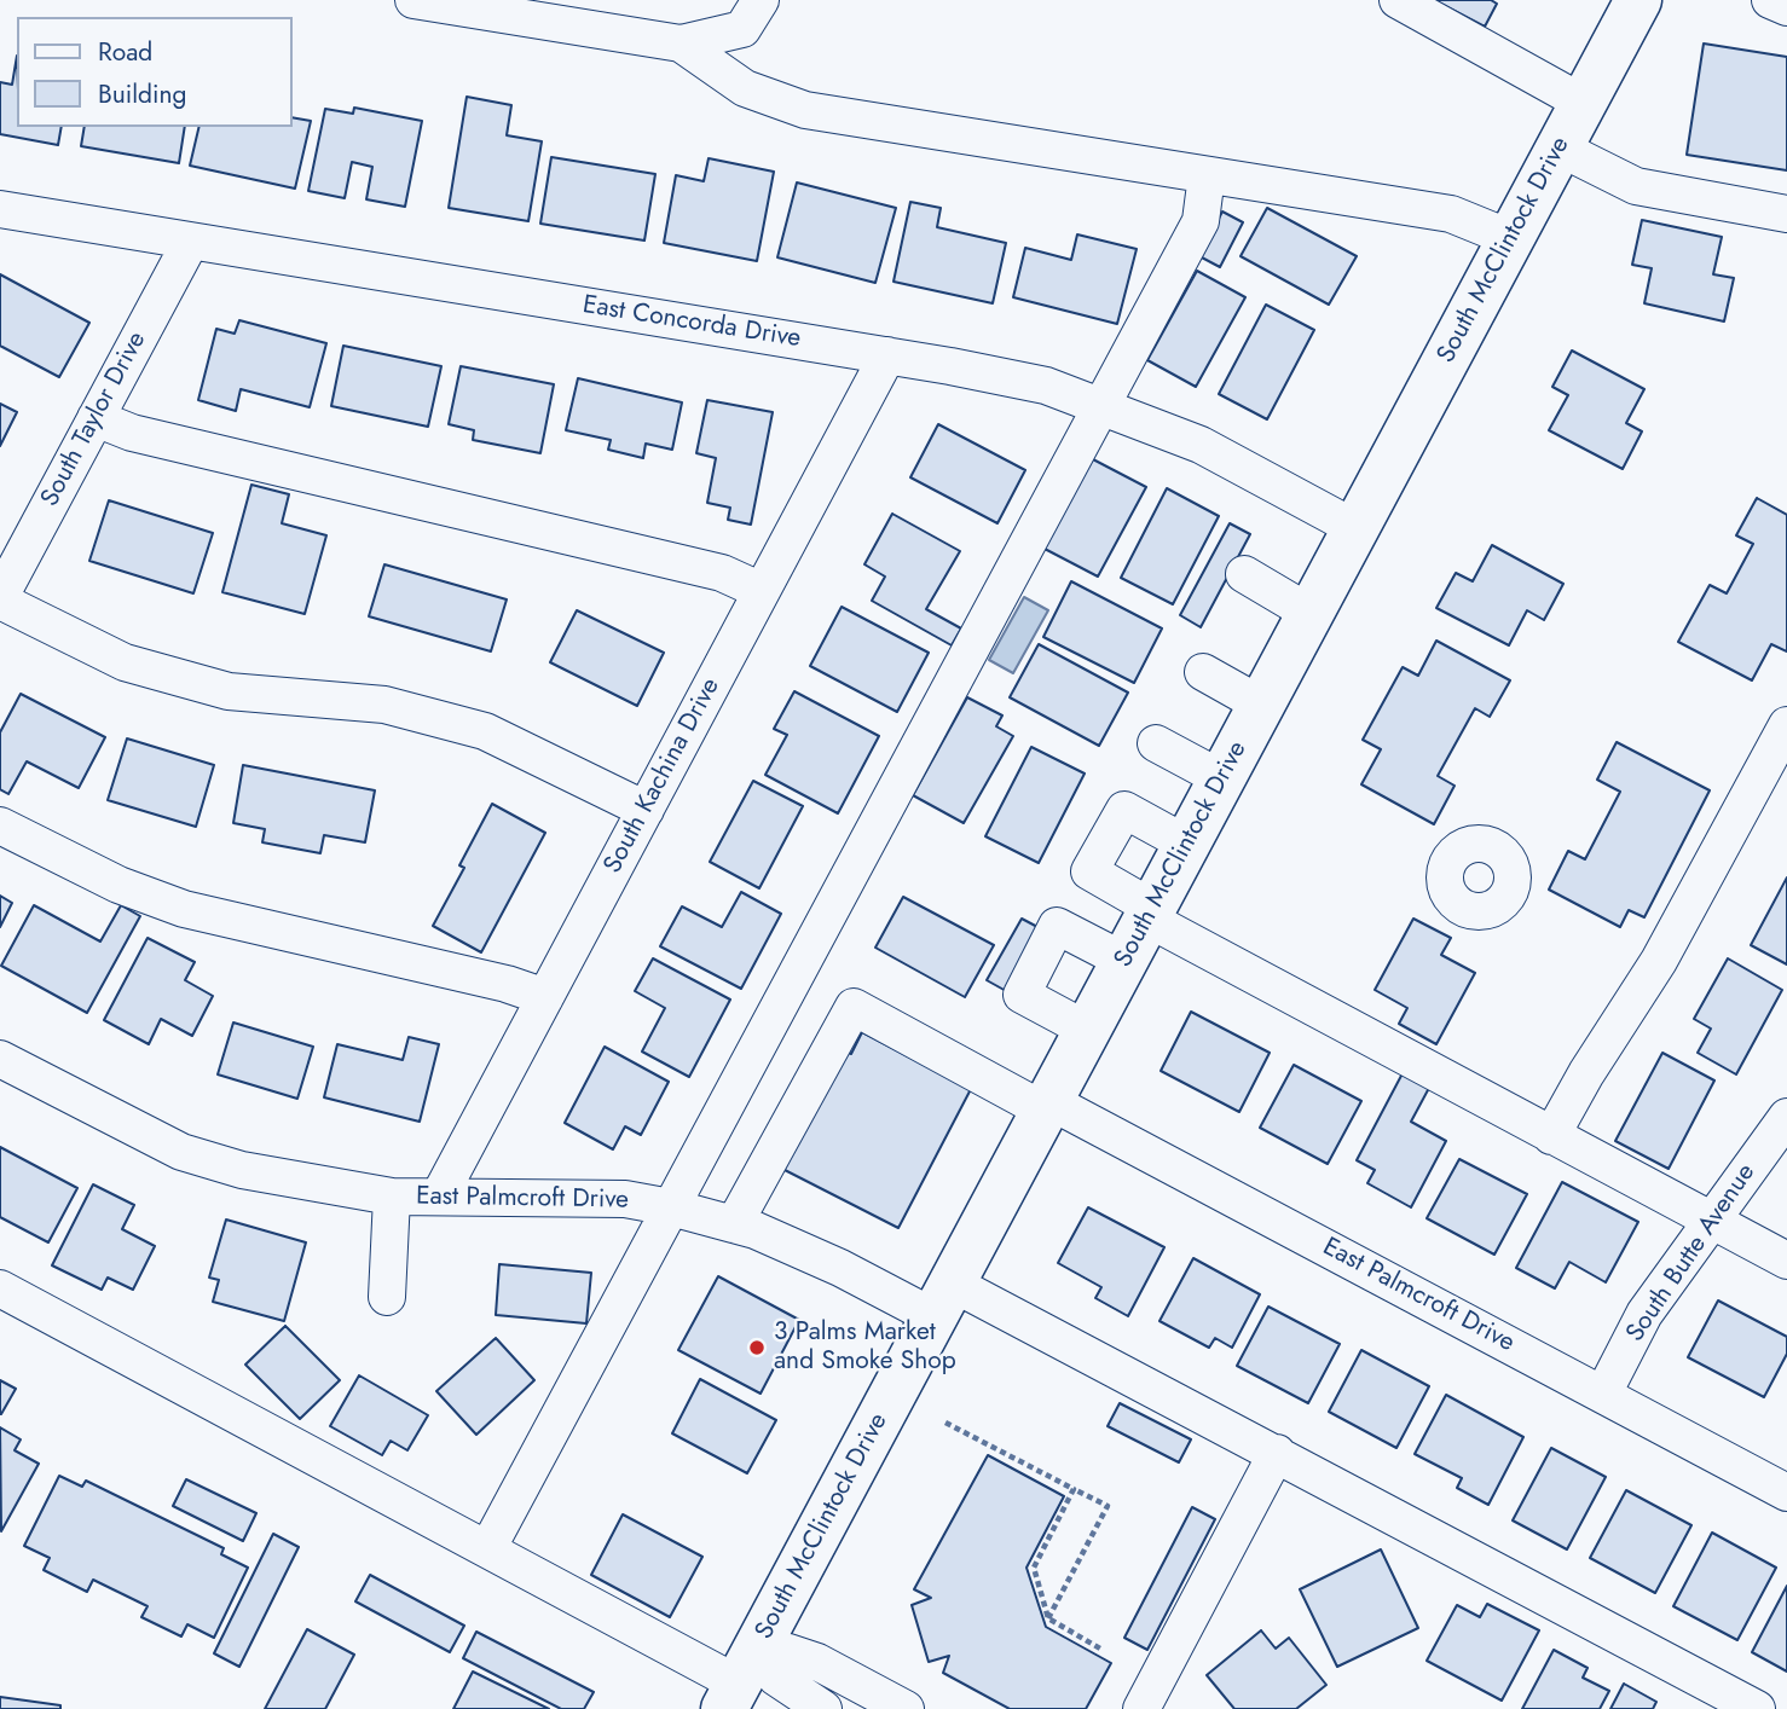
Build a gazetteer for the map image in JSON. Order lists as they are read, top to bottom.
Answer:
{
  "streets": {
    "main road": ["South McClintock Drive"],
    "street": [
      "East Concorda Drive",
      "South Taylor Drive",
      "South Kachina Drive",
      "East Palmcroft Drive",
      "South Butte Avenue"
    ]
  },
  "crossings": [
    ["South McClintock Drive", "East Concorda Drive"],
    ["South McClintock Drive", "East Palmcroft Drive"],
    ["East Concorda Drive", "South Taylor Drive"],
    ["East Concorda Drive", "South Kachina Drive"],
    ["South Kachina Drive", "East Palmcroft Drive"],
    ["East Palmcroft Drive", "South Butte Avenue"]
  ],
  "places": ["3 Palms Market and Smoke Shop"],
  "legend": ["Road", "Building"]
}
